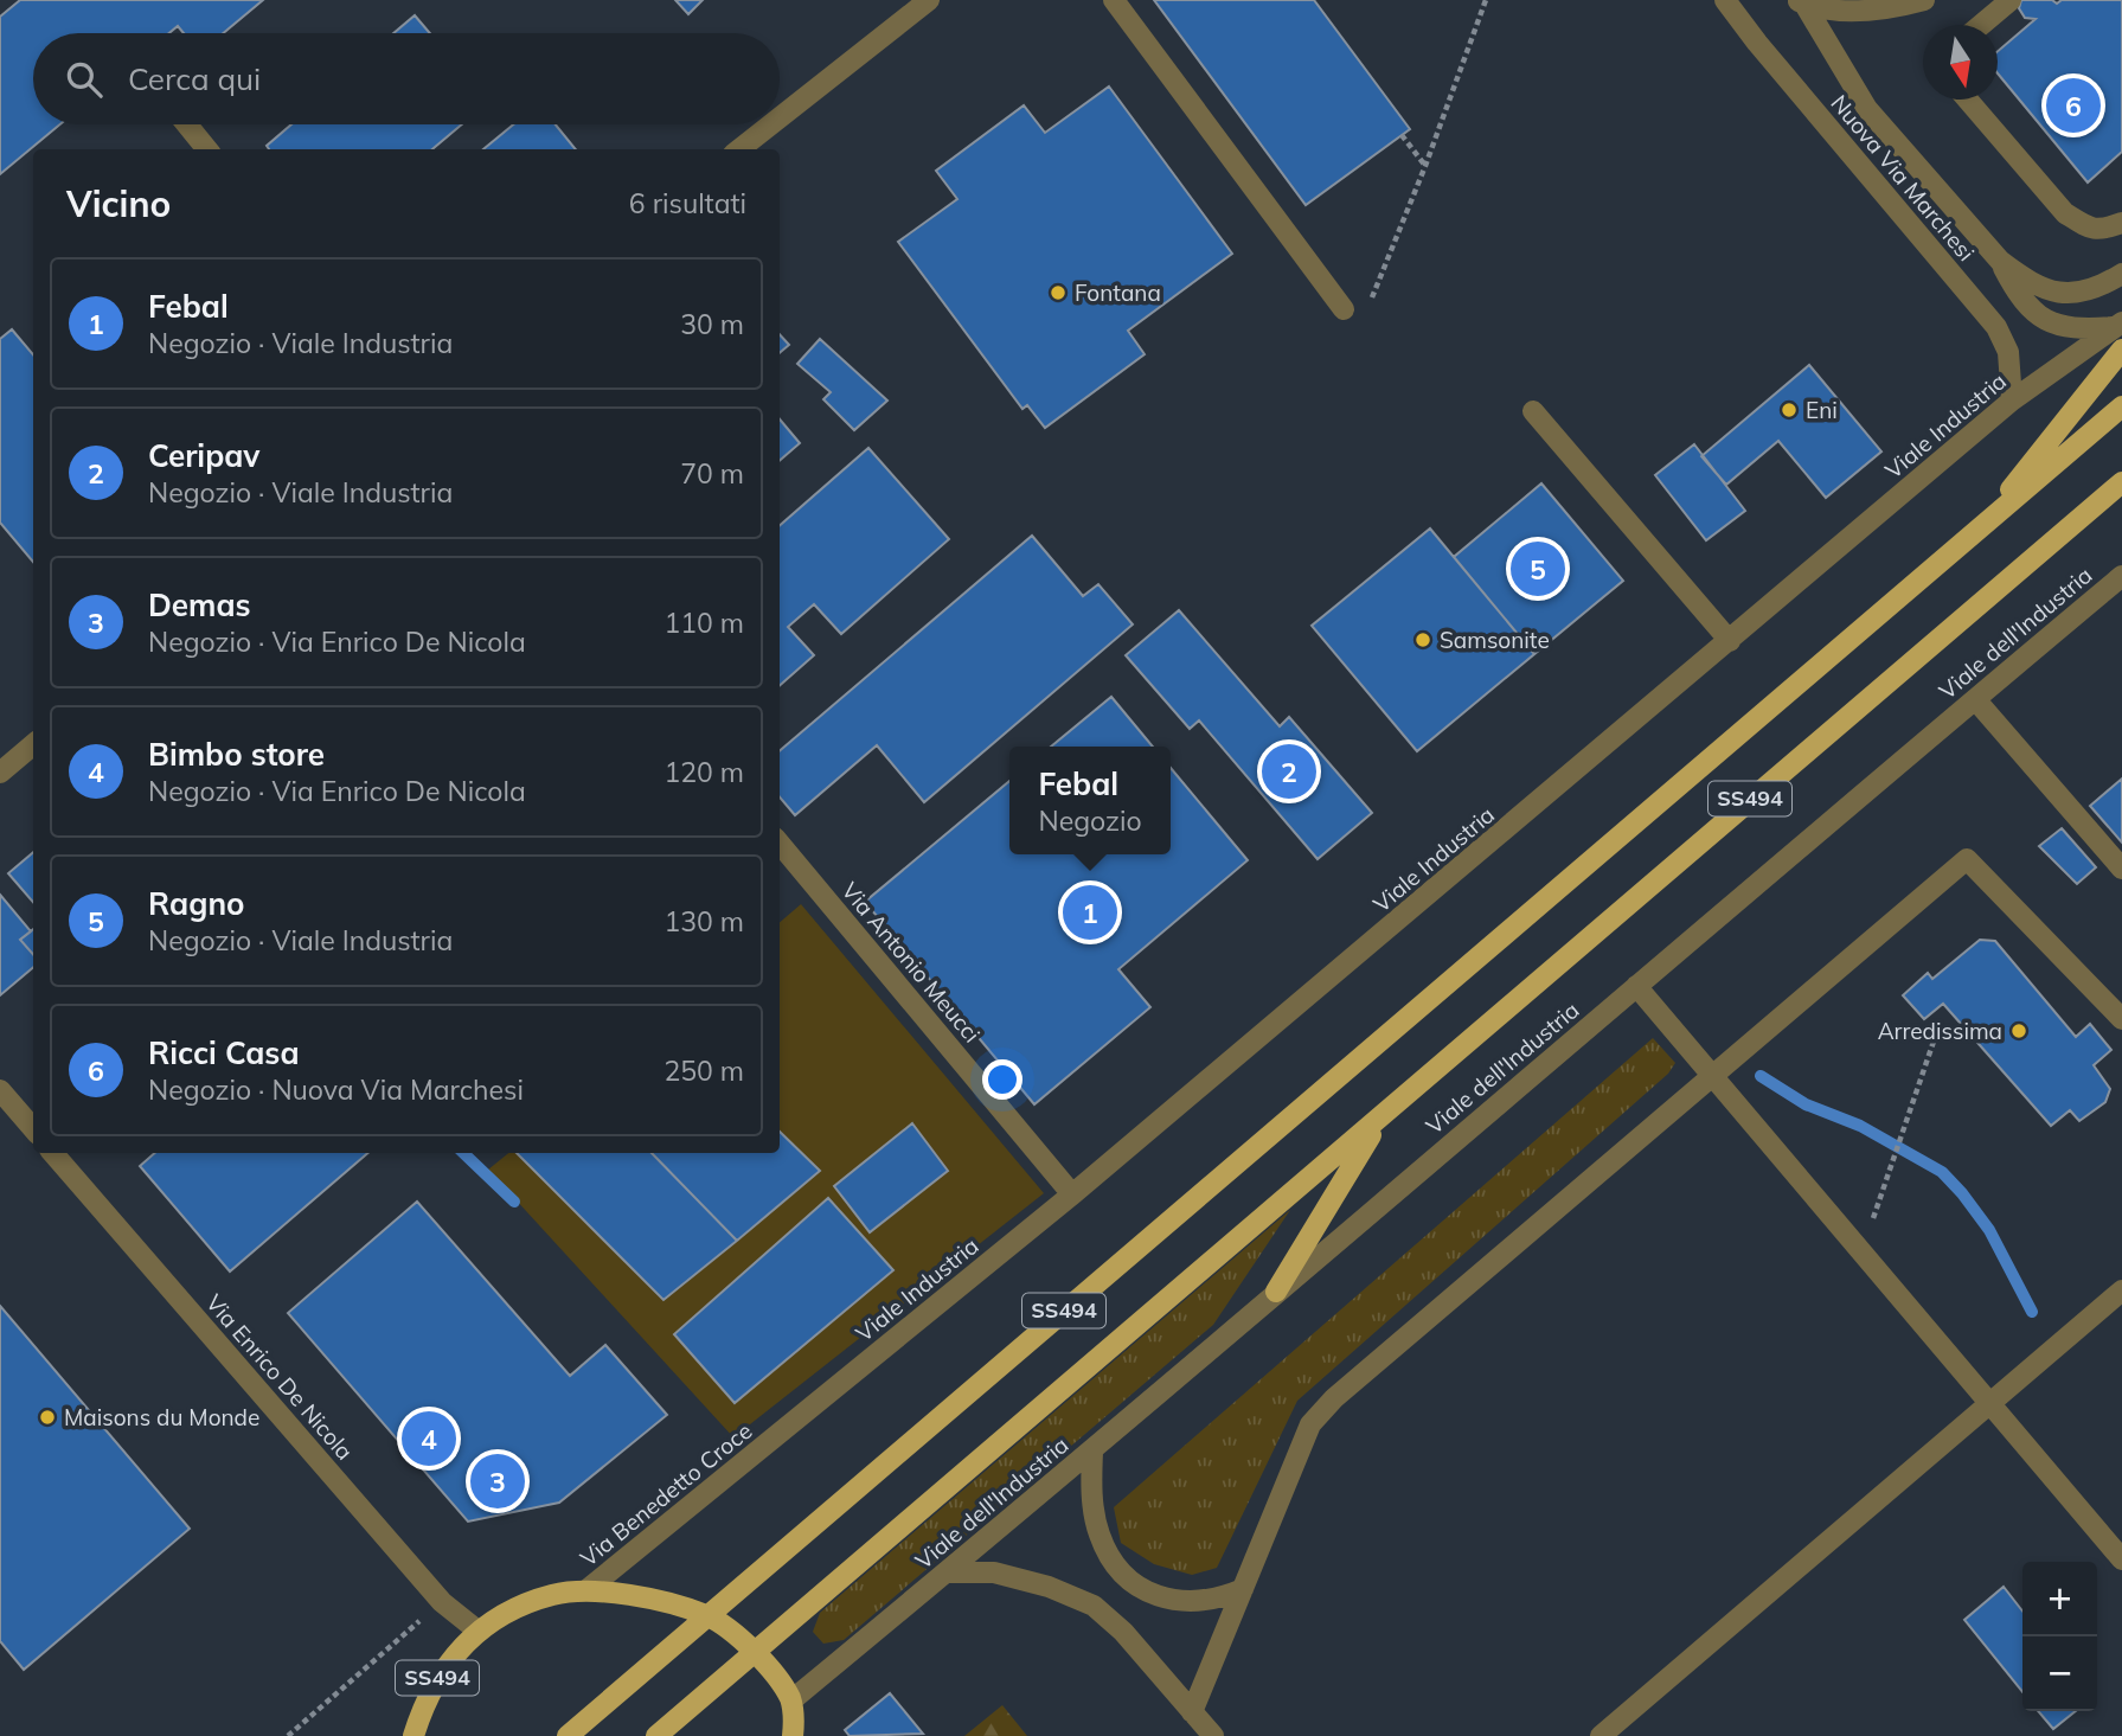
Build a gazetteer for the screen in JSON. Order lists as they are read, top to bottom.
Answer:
{
  "streets": {
    "main road": ["SS494"],
    "street": [
      "Nuova Via Marchesi",
      "Viale Industria",
      "Viale dell'Industria",
      "Via Antonio Meucci",
      "Via Enrico De Nicola",
      "Via Benedetto Croce"
    ]
  },
  "crossings": [
    ["Nuova Via Marchesi", "Viale Industria"],
    ["Viale Industria", "Via Antonio Meucci"],
    ["Viale Industria", "Via Benedetto Croce"],
    ["Viale dell'Industria", "SS494"],
    ["SS494", "Via Enrico De Nicola"],
    ["SS494", "Via Benedetto Croce"]
  ],
  "places": [
    "Fontana",
    "Eni",
    "Samsonite",
    "Arredissima",
    "Maisons du Monde"
  ],
  "north": "bottom",
  "page": {
    "search": "Cerca qui",
    "pins": [
      "6",
      "5",
      "2",
      "1",
      "4",
      "3"
    ],
    "heading": ["Vicino", "6 risultati"],
    "list": [
      {
        "mark": "1",
        "name": "Febal",
        "note": "Negozio · Viale Industria",
        "value": "30 m"
      },
      {
        "mark": "2",
        "name": "Ceripav",
        "note": "Negozio · Viale Industria",
        "value": "70 m"
      },
      {
        "mark": "3",
        "name": "Demas",
        "note": "Negozio · Via Enrico De Nicola",
        "value": "110 m"
      },
      {
        "mark": "4",
        "name": "Bimbo store",
        "note": "Negozio · Via Enrico De Nicola",
        "value": "120 m"
      },
      {
        "mark": "5",
        "name": "Ragno",
        "note": "Negozio · Viale Industria",
        "value": "130 m"
      },
      {
        "mark": "6",
        "name": "Ricci Casa",
        "note": "Negozio · Nuova Via Marchesi",
        "value": "250 m"
      }
    ],
    "popup": ["Febal", "Negozio"],
    "map_buttons": ["+", "−"]
  }
}
